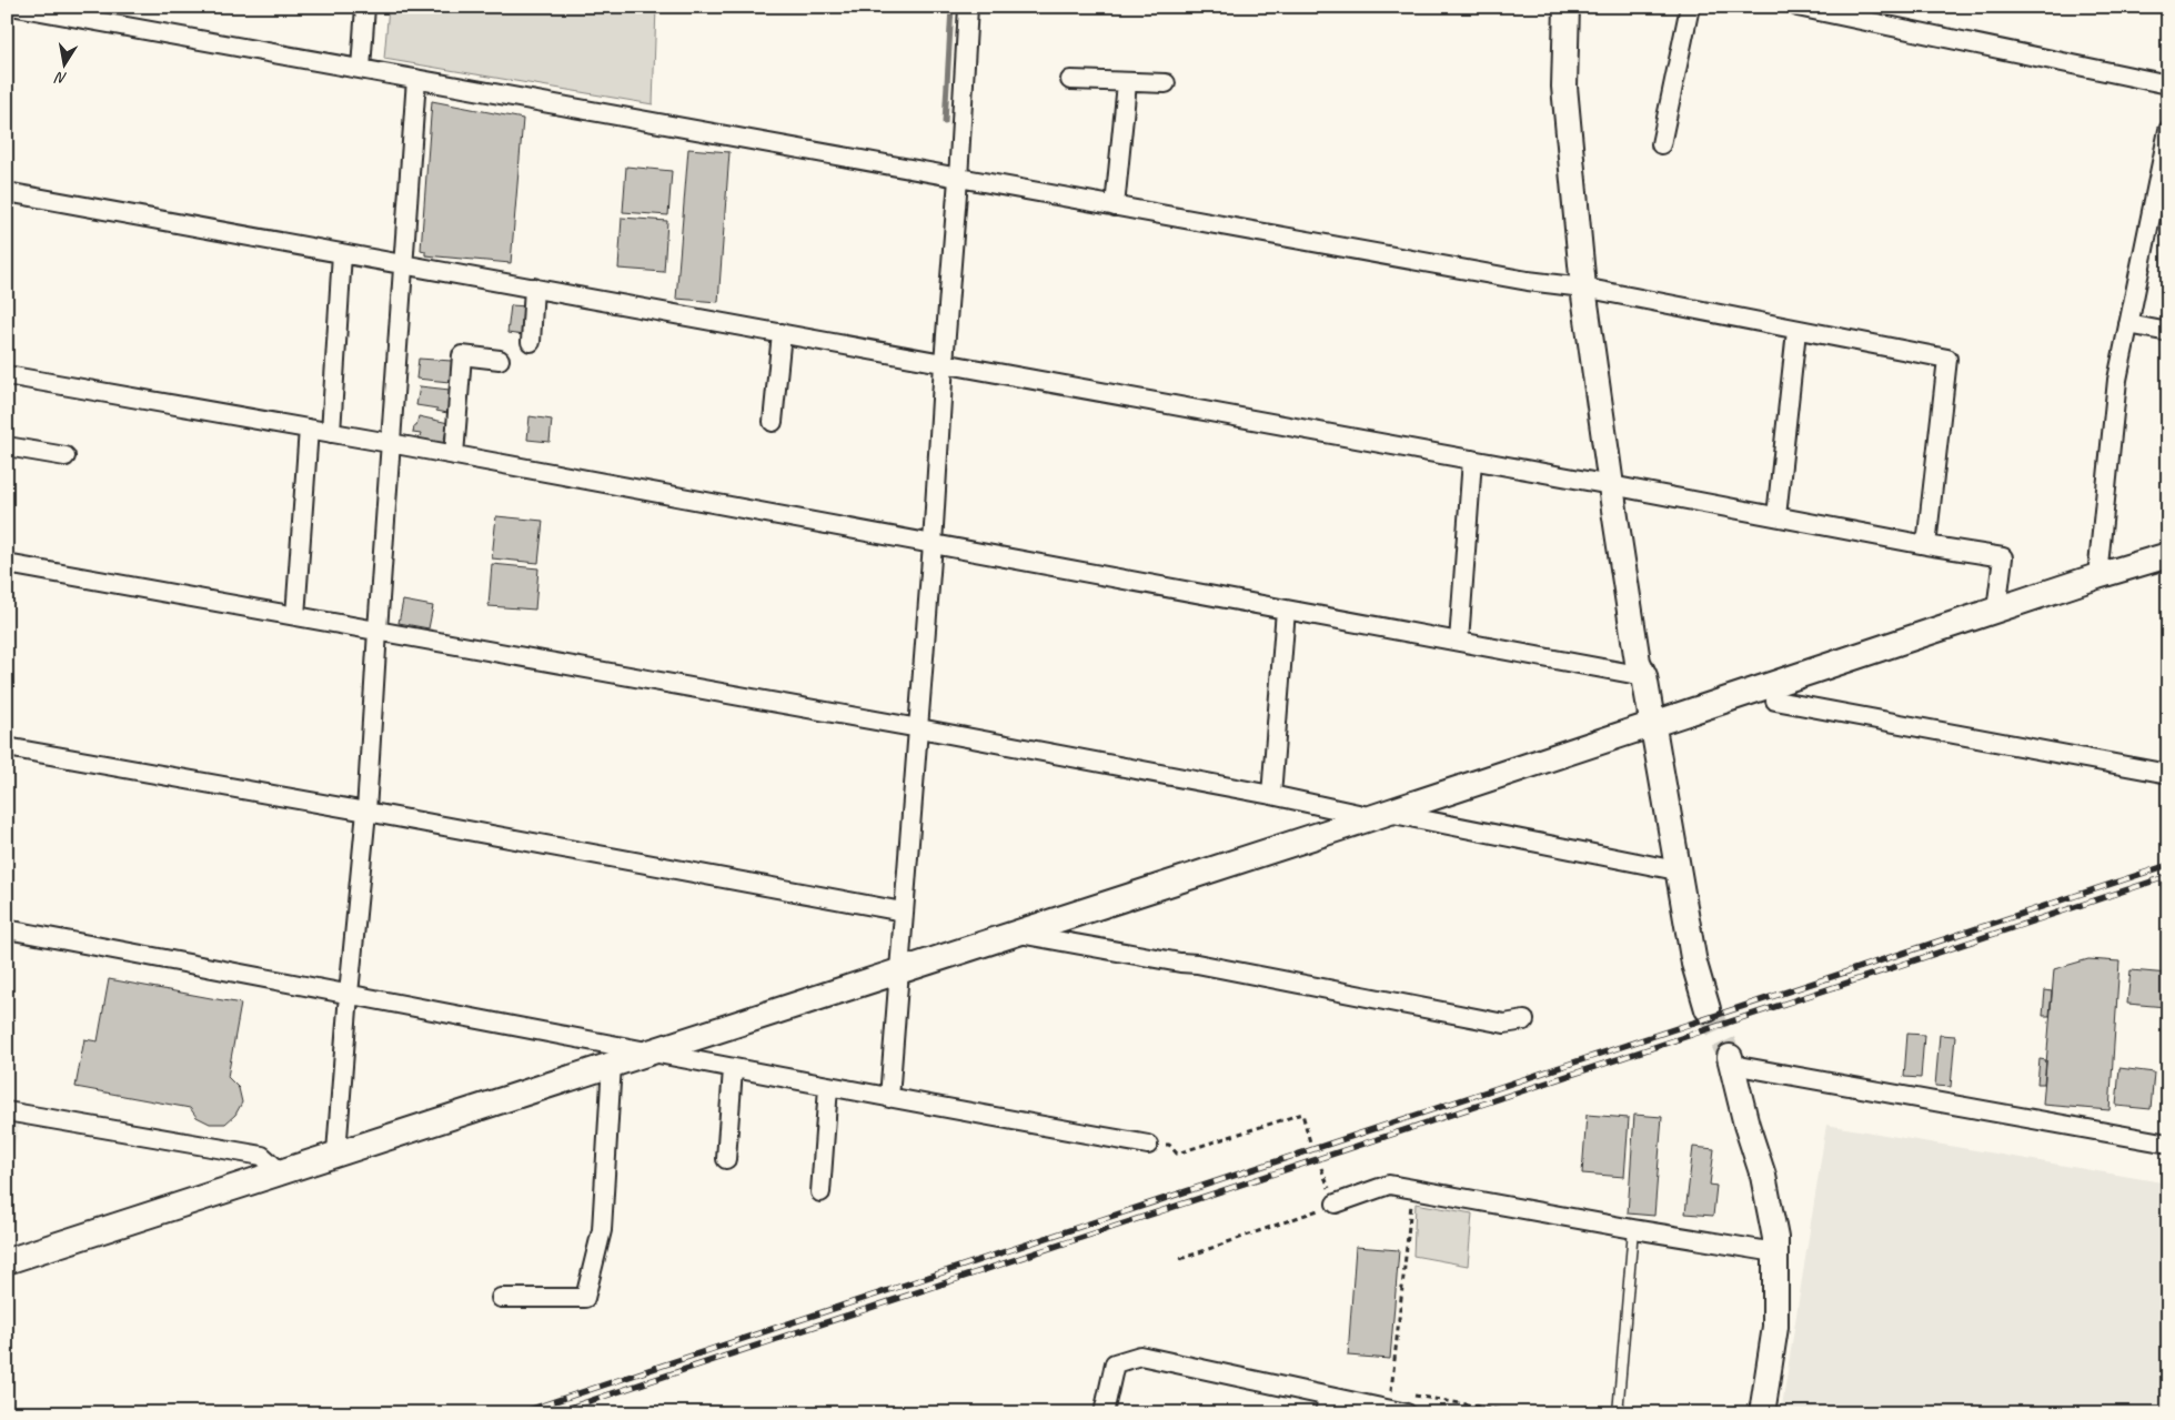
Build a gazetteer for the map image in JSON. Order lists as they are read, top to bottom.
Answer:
{
  "north": "bottom"
}
